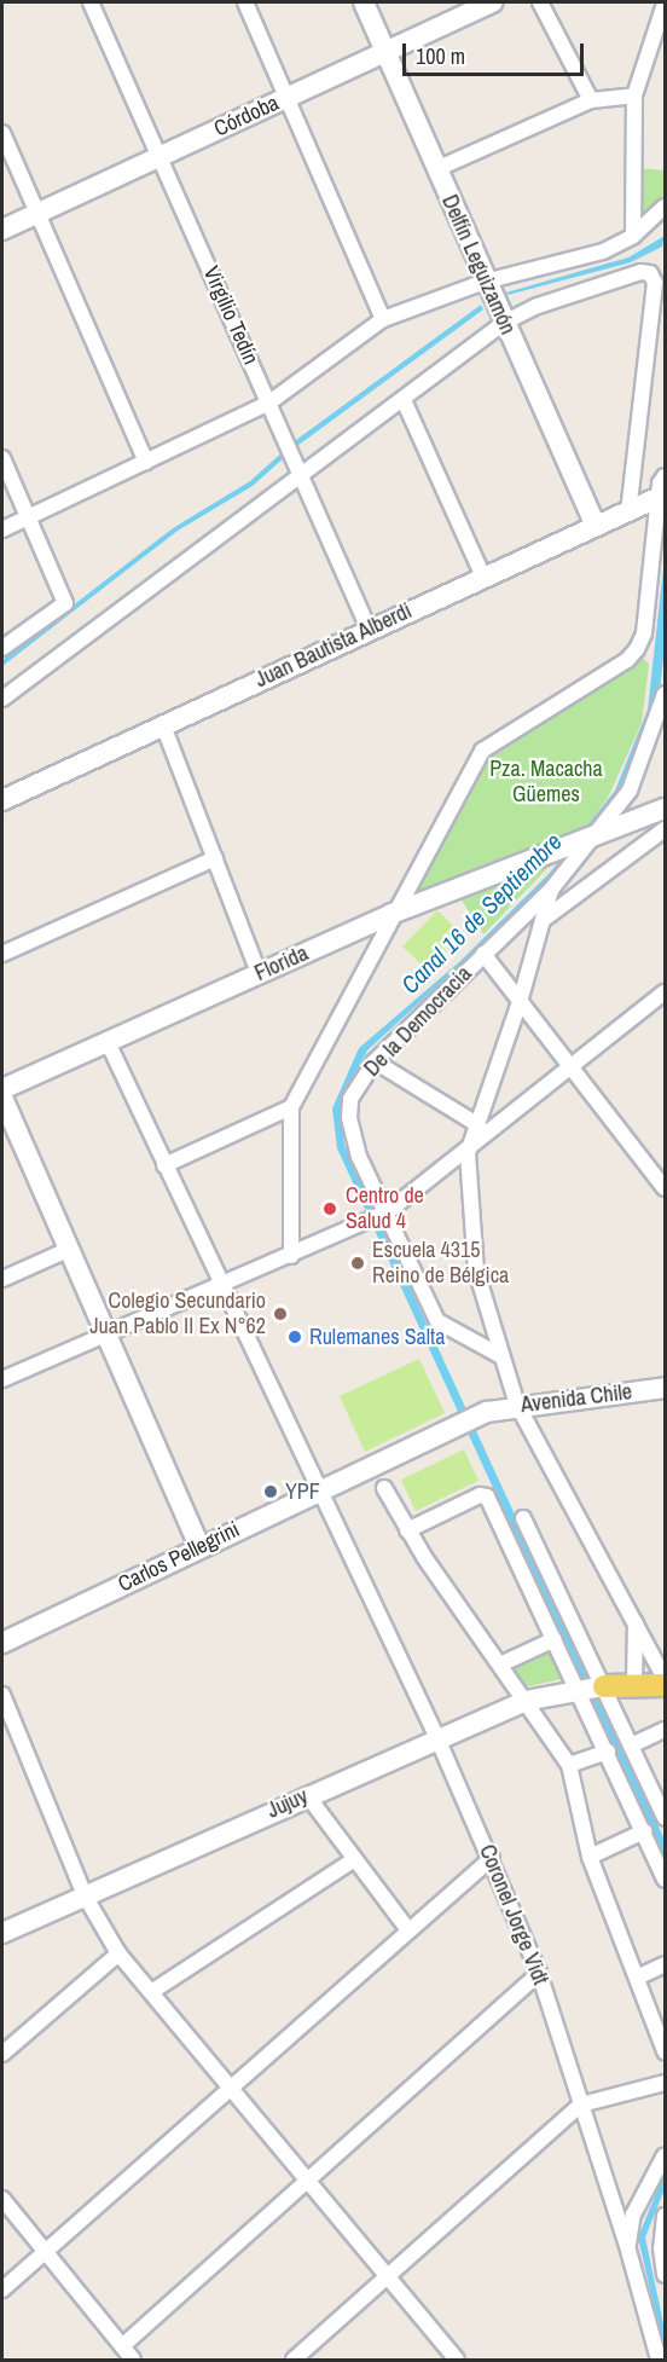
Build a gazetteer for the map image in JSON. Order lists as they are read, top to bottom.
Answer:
{
  "streets": {
    "street": [
      "Córdoba",
      "Delfín Leguizamón",
      "Virgilio Tedín",
      "Juan Bautista Alberdi",
      "Florida",
      "De la Democracia",
      "Avenida Chile",
      "Carlos Pellegrini",
      "Jujuy",
      "Coronel Jorge Vidt"
    ]
  },
  "crossings": [
    ["Córdoba", "Delfín Leguizamón"],
    ["Córdoba", "Virgilio Tedín"],
    ["Delfín Leguizamón", "Juan Bautista Alberdi"],
    ["Virgilio Tedín", "Juan Bautista Alberdi"],
    ["Florida", "De la Democracia"],
    ["Florida", "Coronel Jorge Vidt"],
    ["Avenida Chile", "Carlos Pellegrini"],
    ["Carlos Pellegrini", "Coronel Jorge Vidt"],
    ["Jujuy", "Coronel Jorge Vidt"]
  ],
  "water": ["Canal 16 de Septiembre"],
  "parks": ["Pza. Macacha Güemes"],
  "places": [
    "Centro de Salud 4",
    "Escuela 4315 Reino de Bélgica",
    "Colegio Secundario Juan Pablo II Ex N°62",
    "Rulemanes Salta",
    "YPF"
  ],
  "scale_bar": "100 m"
}
